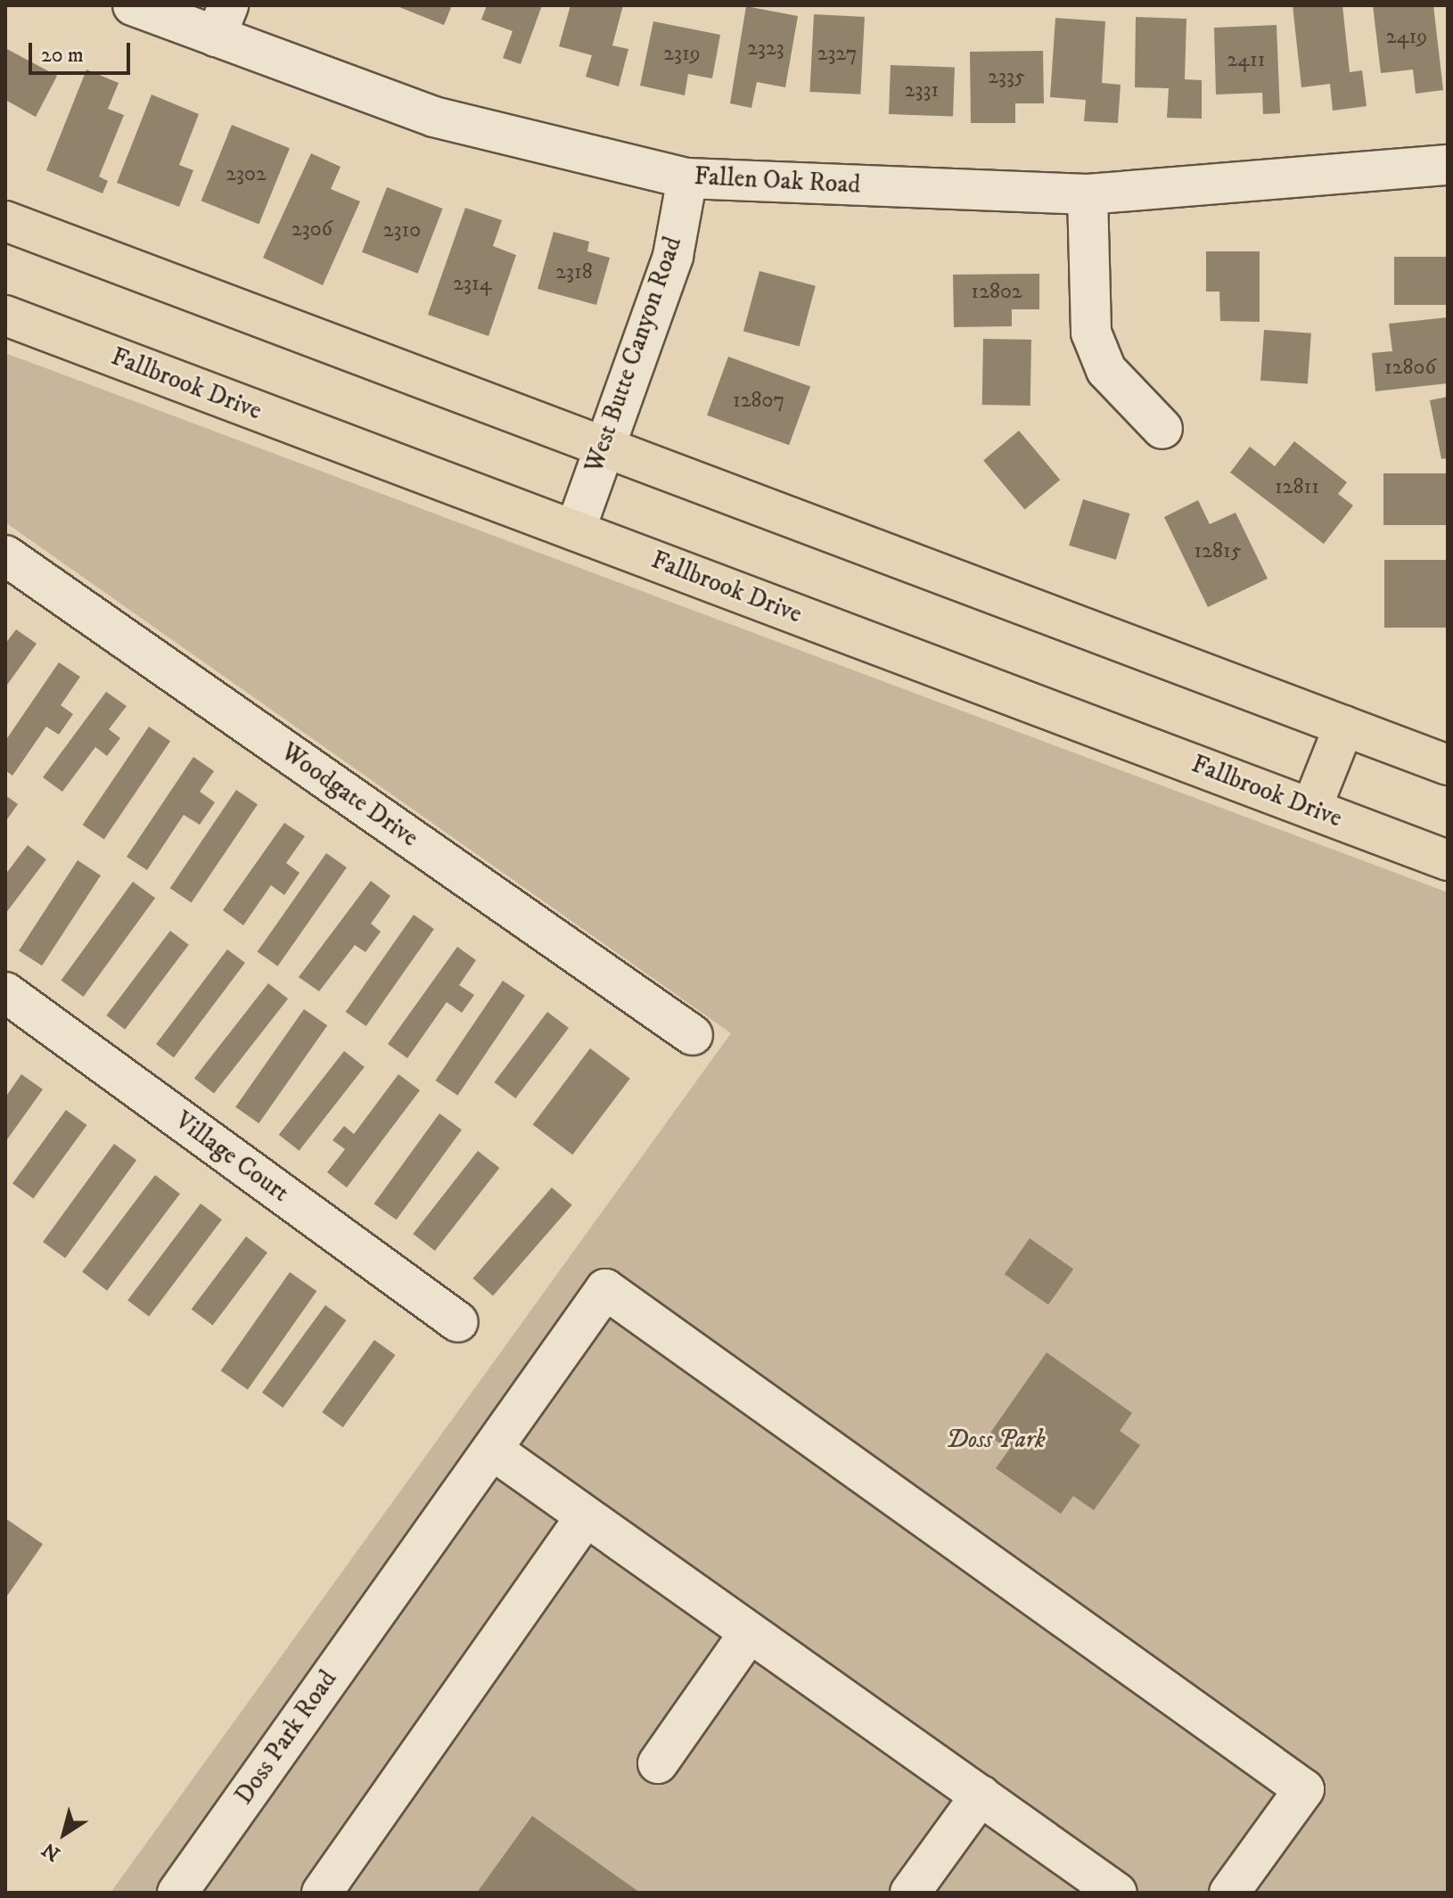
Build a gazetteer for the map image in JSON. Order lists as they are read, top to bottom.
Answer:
{
  "streets": {
    "main road": ["Fallbrook Drive"],
    "street": [
      "Fallen Oak Road",
      "West Butte Canyon Road",
      "Woodgate Drive",
      "Village Court",
      "Doss Park Road"
    ]
  },
  "crossings": [
    ["Fallen Oak Road", "West Butte Canyon Road"],
    ["West Butte Canyon Road", "Fallbrook Drive"]
  ],
  "parks": ["Doss Park"],
  "house_numbers": [
    "2419",
    "2323",
    "2319",
    "2327",
    "2411",
    "2335",
    "2331",
    "2302",
    "2306",
    "2310",
    "2318",
    "2314",
    "12802",
    "12806",
    "12807",
    "12811",
    "12815"
  ],
  "scale_bar": "20 m",
  "north": "bottom left"
}
